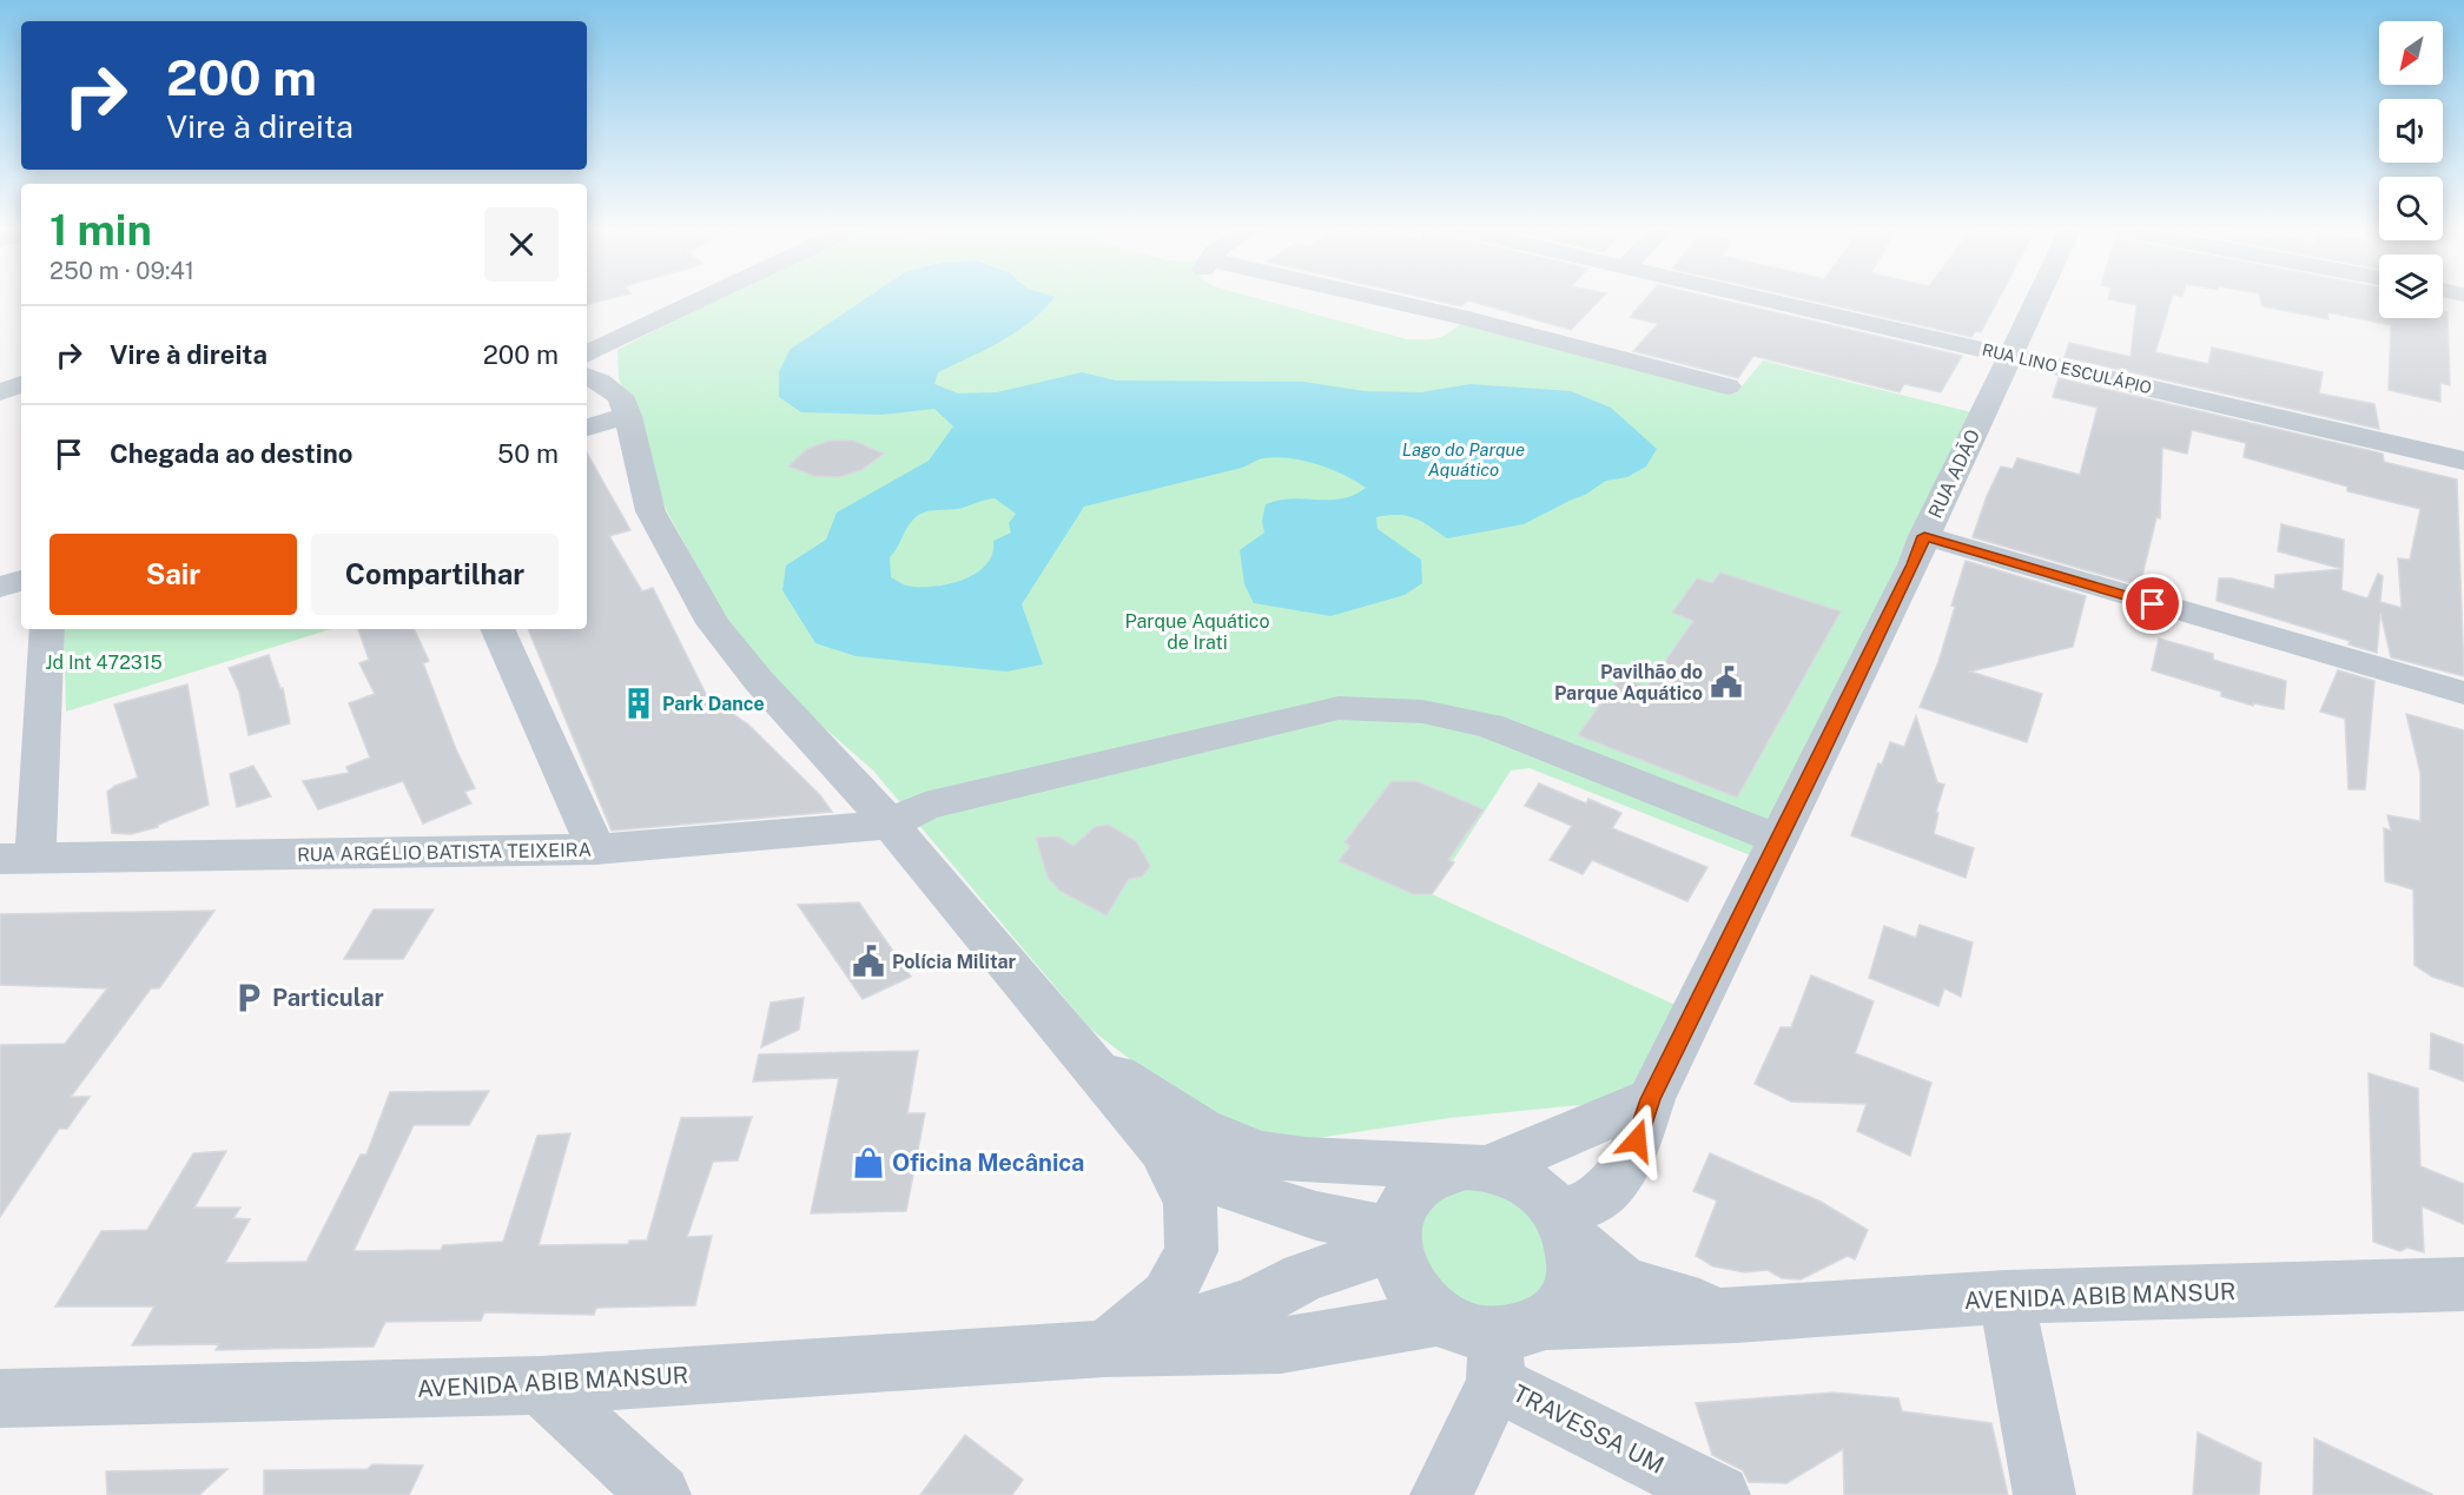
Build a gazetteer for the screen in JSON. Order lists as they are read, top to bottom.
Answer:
{
  "streets": {
    "street": [
      "RUA LINO ESCULÁPIO",
      "RUA ADÃO",
      "RUA ARGÉLIO BATISTA TEIXEIRA",
      "AVENIDA ABIB MANSUR",
      "TRAVESSA UM"
    ]
  },
  "crossings": [
    ["RUA LINO ESCULÁPIO", "RUA ADÃO"],
    ["RUA ADÃO", "AVENIDA ABIB MANSUR"],
    ["RUA ADÃO", "TRAVESSA UM"],
    ["AVENIDA ABIB MANSUR", "TRAVESSA UM"]
  ],
  "water": ["Lago do Parque Aquático"],
  "parks": ["Parque Aquático de Irati", "Jd Int 472315"],
  "places": {
    "public building": ["Pavilhão do Parque Aquático", "Polícia Militar"],
    "building": ["Park Dance"],
    "parking": ["Particular"],
    "shop": ["Oficina Mecânica"]
  },
  "north": "bottom left",
  "page": {
    "turn": ["200 m", "Vire à direita"],
    "heading": ["1 min", "250 m · 09:41"],
    "list": [
      {
        "name": "Vire à direita",
        "value": "200 m"
      },
      {
        "name": "Chegada ao destino",
        "value": "50 m"
      }
    ],
    "buttons": ["Sair", "Compartilhar"]
  }
}
